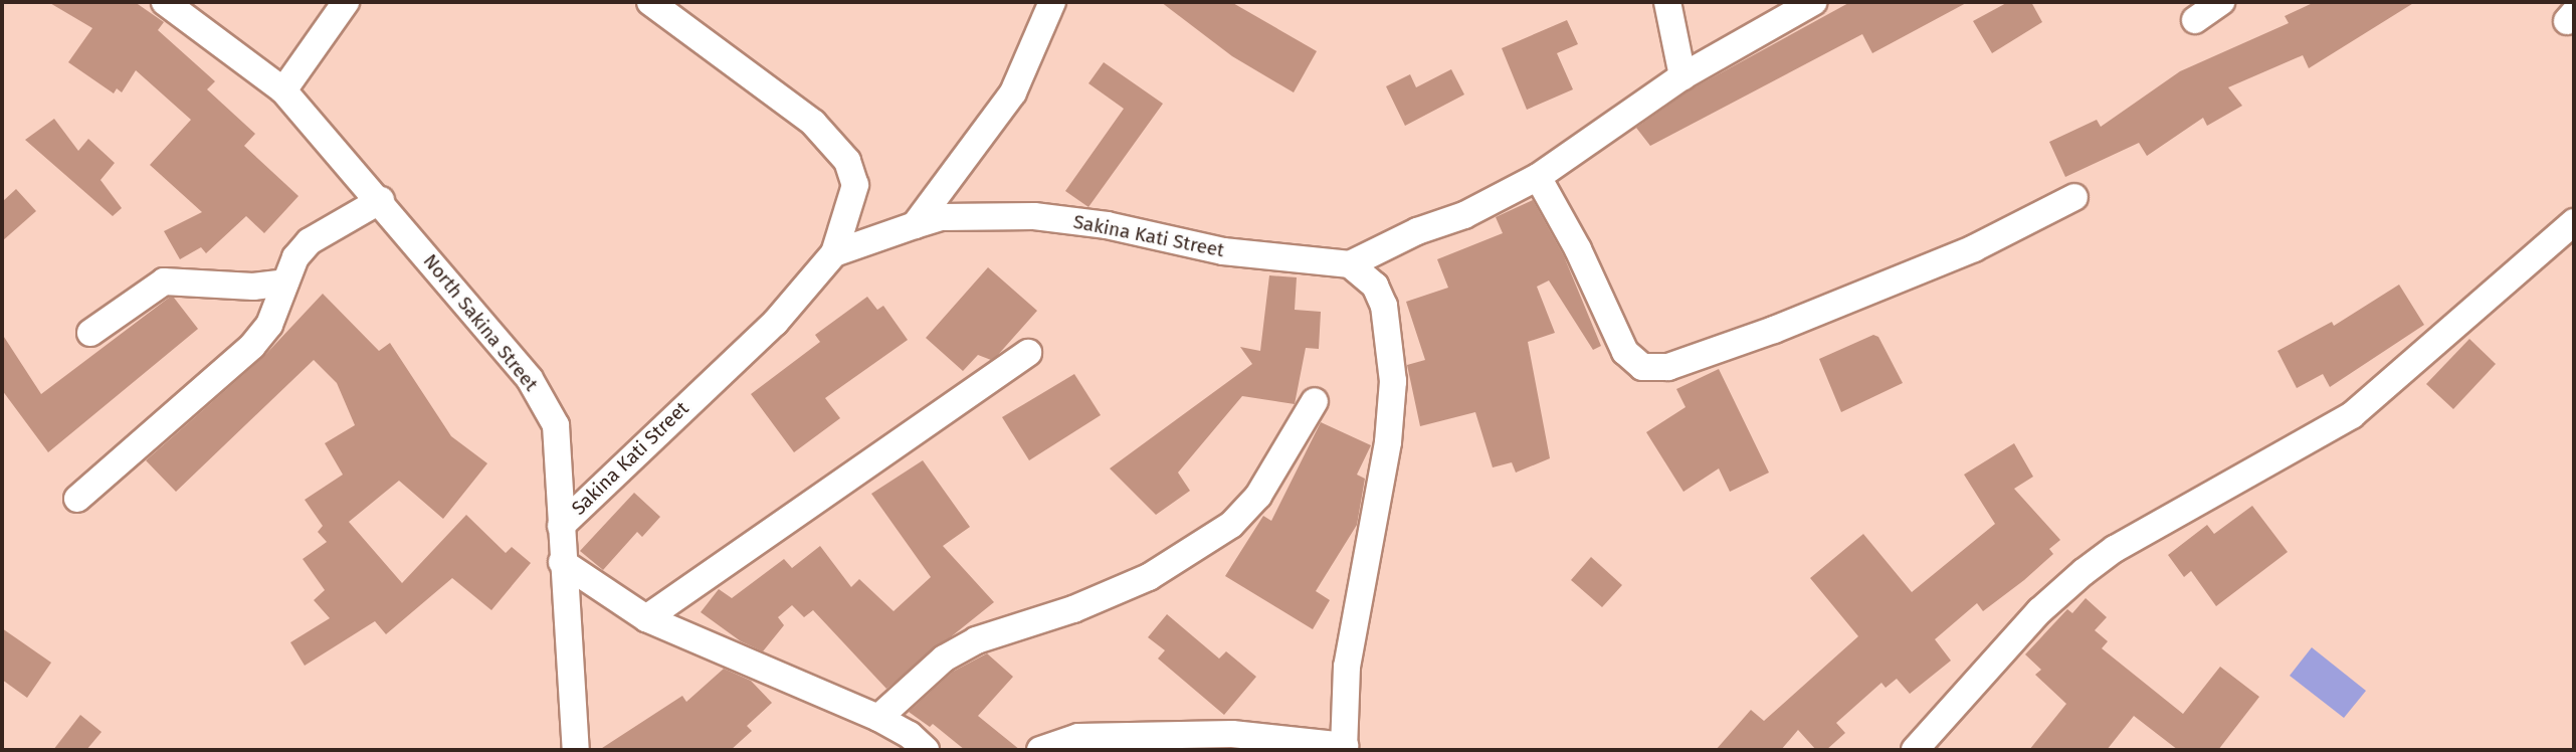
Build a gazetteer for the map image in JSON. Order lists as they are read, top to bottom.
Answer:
{
  "streets": {
    "street": ["Sakina Kati Street", "North Sakina Street"]
  },
  "crossings": [
    ["Sakina Kati Street", "North Sakina Street"]
  ]
}
